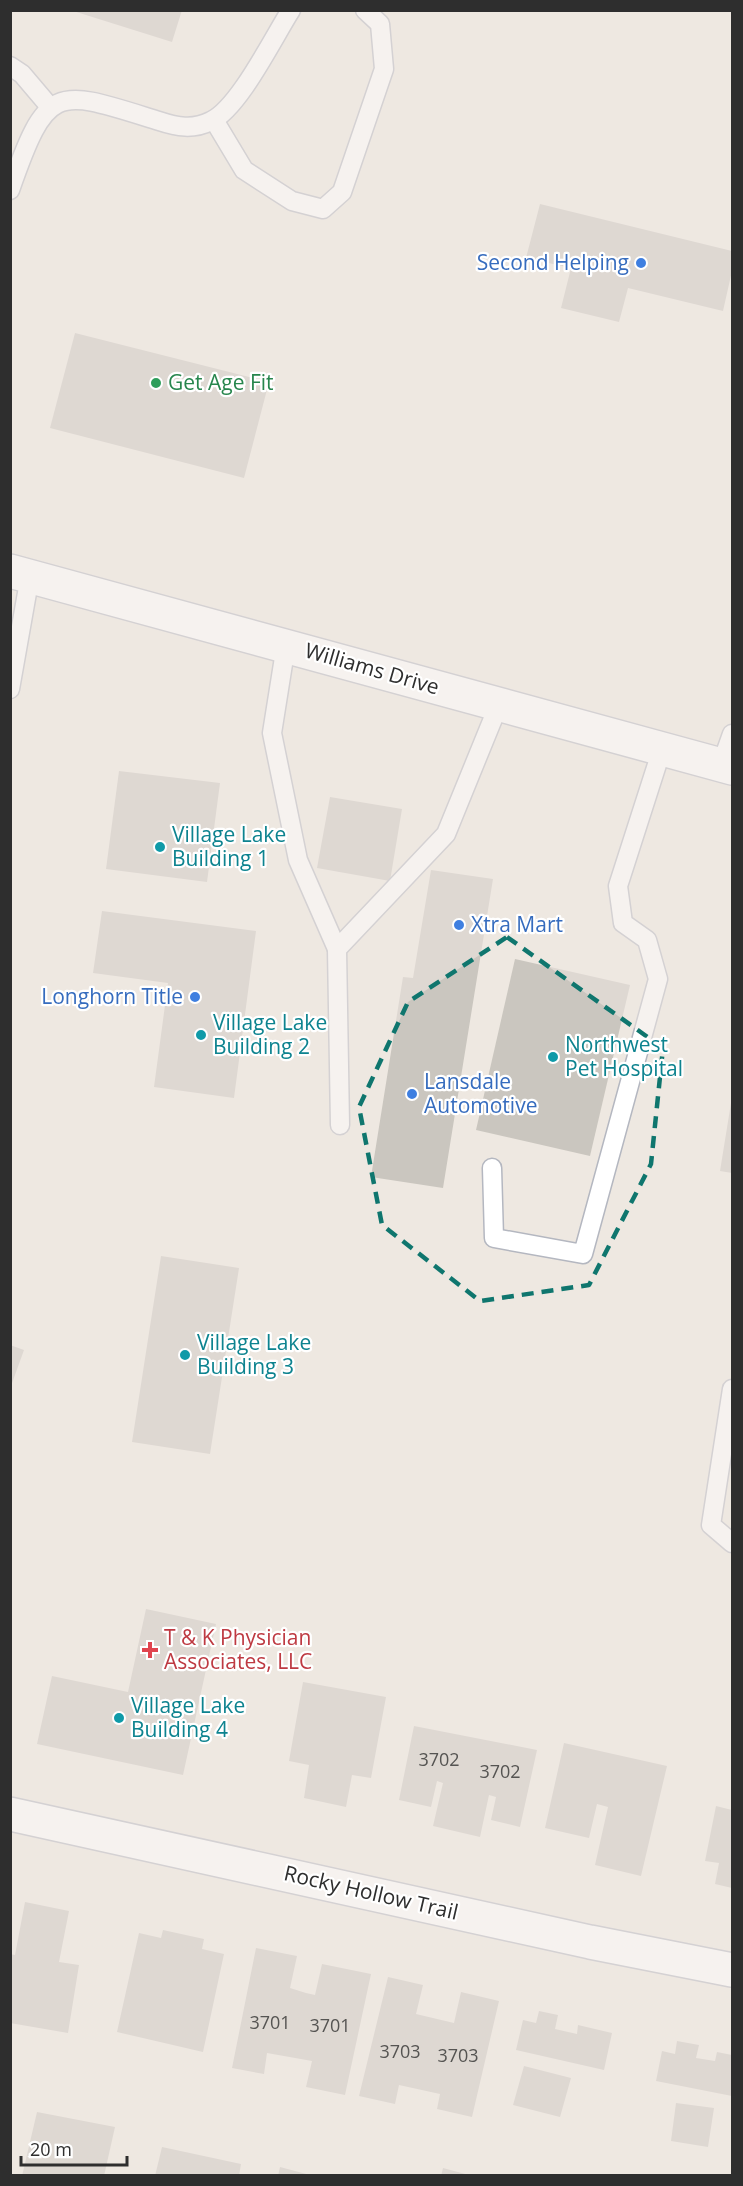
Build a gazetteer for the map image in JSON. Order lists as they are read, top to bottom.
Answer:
{
  "streets": {
    "street": ["Williams Drive", "Rocky Hollow Trail"]
  },
  "places": {
    "other": [
      "Second Helping",
      "Get Age Fit",
      "Village Lake Building 1",
      "Xtra Mart",
      "Longhorn Title",
      "Village Lake Building 2",
      "Northwest Pet Hospital",
      "Lansdale Automotive",
      "Village Lake Building 3",
      "Village Lake Building 4"
    ],
    "health": ["T & K Physician Associates, LLC"]
  },
  "house_numbers": [
    "3702",
    "3702",
    "3701",
    "3701",
    "3703",
    "3703"
  ],
  "scale_bar": "20 m"
}
